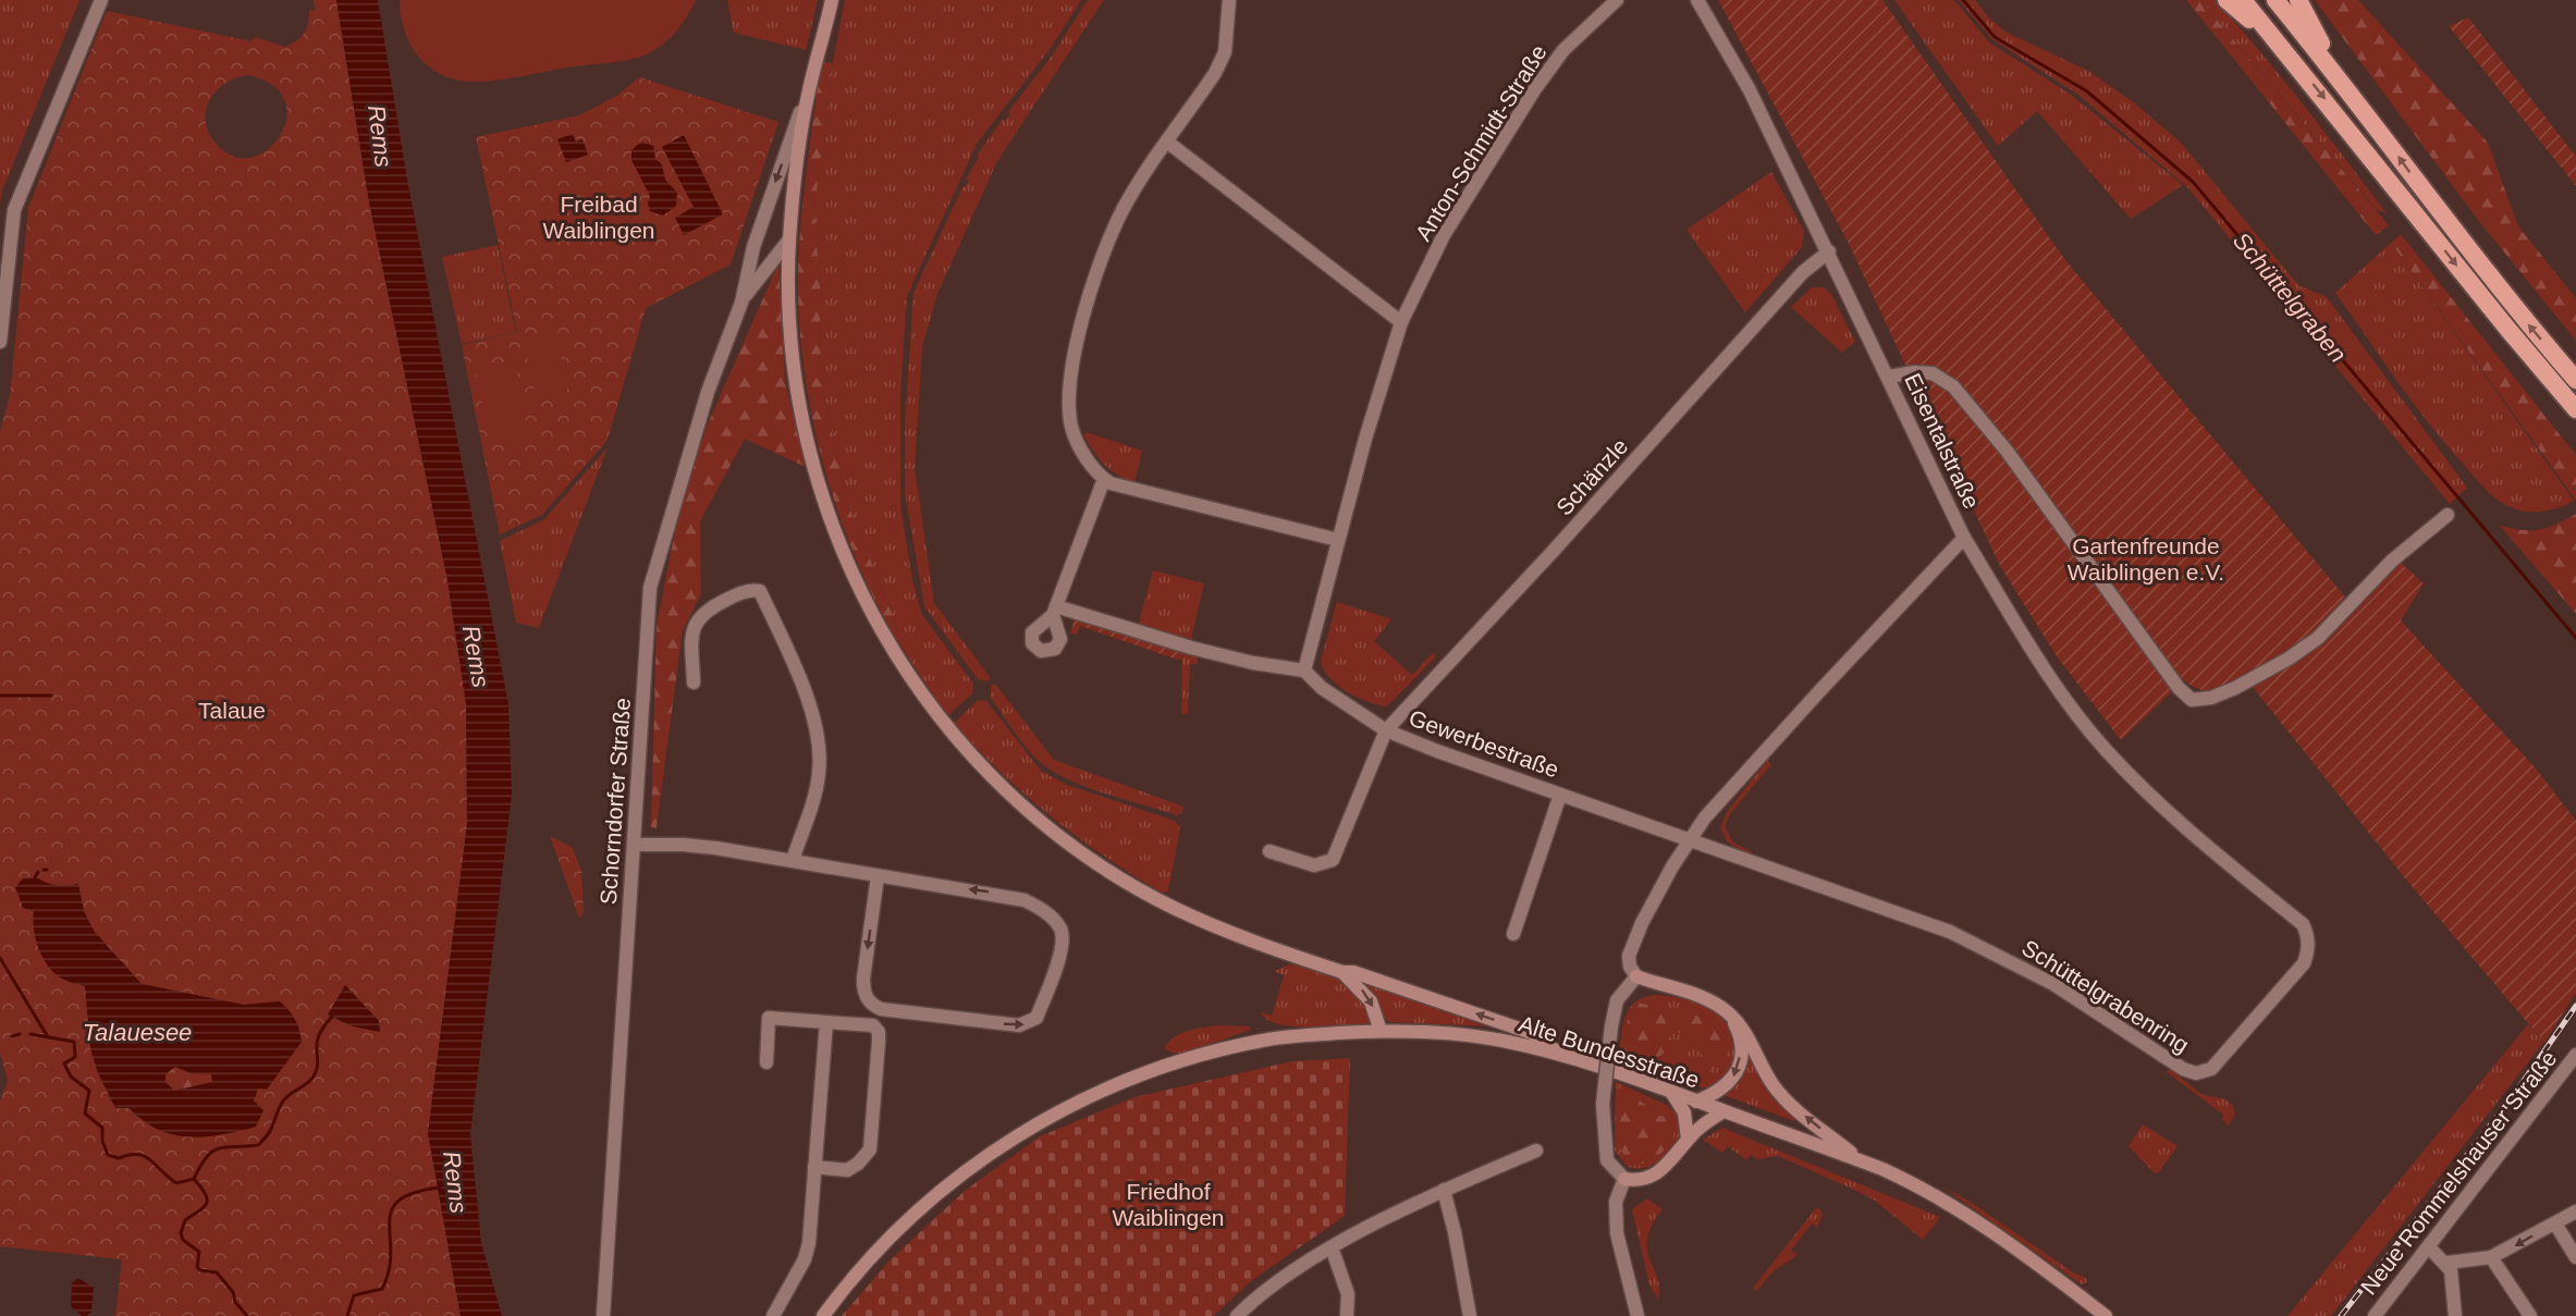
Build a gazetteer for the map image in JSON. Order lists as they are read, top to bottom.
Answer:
{
  "streets": {
    "main road": ["Schorndorfer Straße", "Alte Bundesstraße"],
    "street": [
      "Anton-Schmidt-Straße",
      "Eisentalstraße",
      "Schänzle",
      "Gewerbestraße",
      "Schüttelgrabenring",
      "Neue Rommelshauser Straße"
    ]
  },
  "crossings": [
    ["Eisentalstraße", "Schänzle"],
    ["Eisentalstraße", "Gewerbestraße"],
    ["Eisentalstraße", "Schüttelgrabenring"],
    ["Schänzle", "Gewerbestraße"],
    ["Gewerbestraße", "Schüttelgrabenring"]
  ],
  "water": ["Rems", "Schüttelgraben", "Talauesee"],
  "parks": [
    "Freibad Waiblingen",
    "Gartenfreunde Waiblingen e.V.",
    "Talaue",
    "Friedhof Waiblingen"
  ]
}
